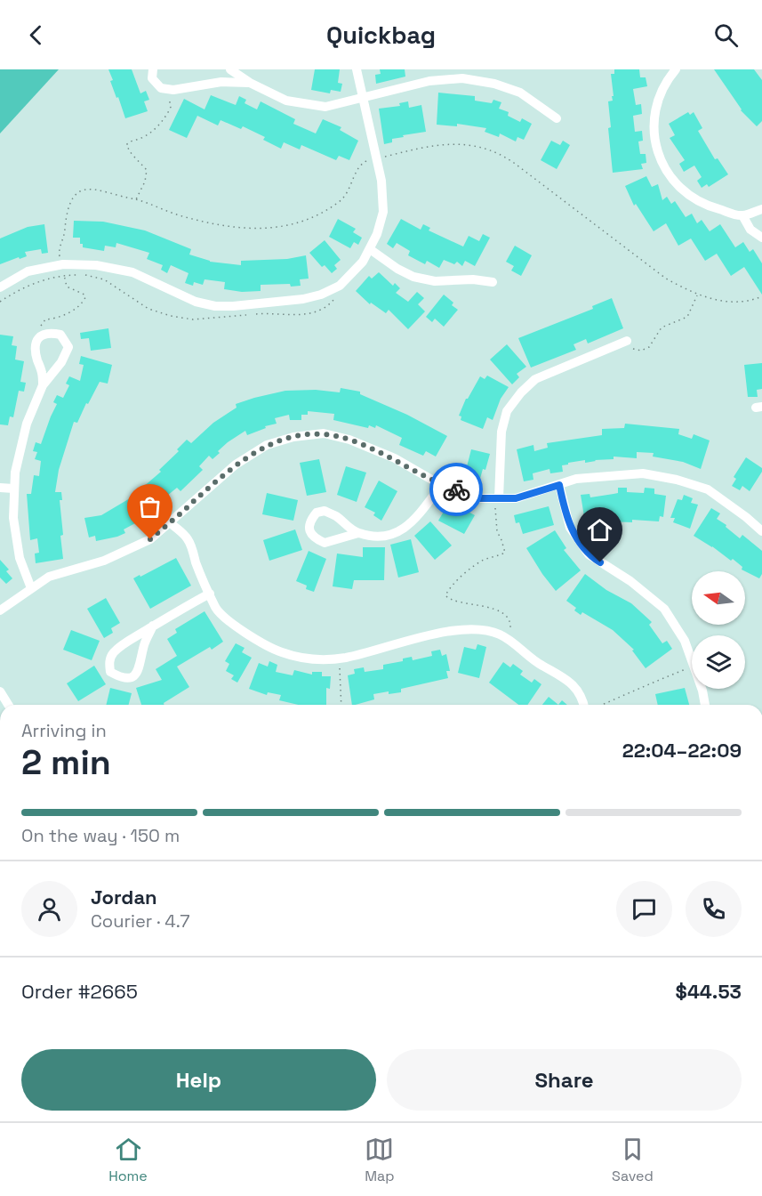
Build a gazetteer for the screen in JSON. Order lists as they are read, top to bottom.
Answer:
{
  "north": "left",
  "page": {
    "header": "Quickbag",
    "heading": ["2 min", "Arriving in", "22:04–22:09"],
    "panel": [
      "Jordan",
      "Courier · 4.7",
      "Order #2665",
      "$44.53"
    ],
    "bar": "On the way · 150 m",
    "buttons": ["Help", "Share"],
    "tabs": ["Home", "Map", "Saved"]
  }
}
